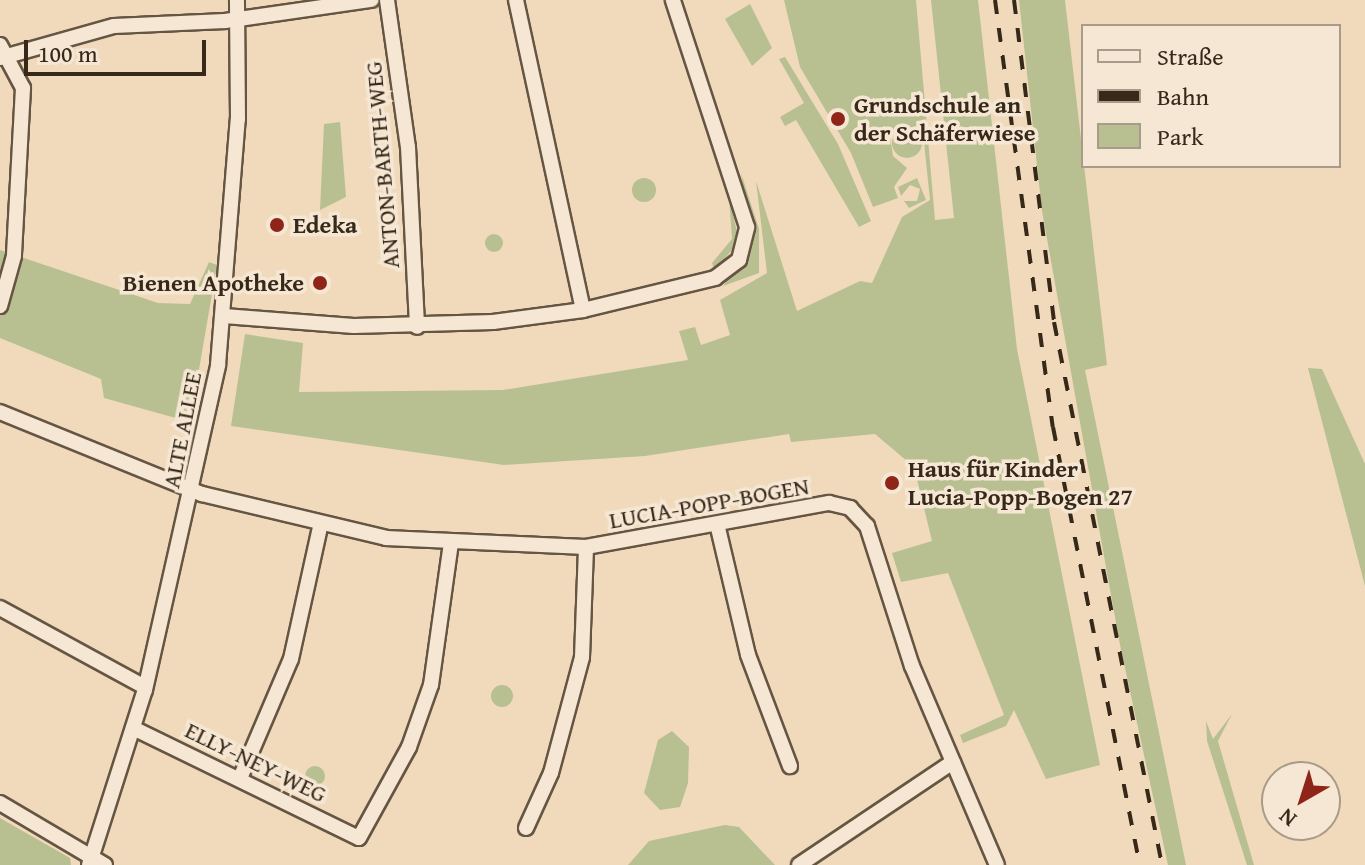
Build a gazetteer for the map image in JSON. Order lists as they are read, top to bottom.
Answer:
{
  "streets": {
    "street": [
      "ANTON-BARTH-WEG",
      "ALTE ALLEE",
      "LUCIA-POPP-BOGEN",
      "ELLY-NEY-WEG"
    ]
  },
  "crossings": [
    ["ALTE ALLEE", "LUCIA-POPP-BOGEN"],
    ["ALTE ALLEE", "ELLY-NEY-WEG"],
    ["LUCIA-POPP-BOGEN", "ELLY-NEY-WEG"]
  ],
  "places": [
    "Grundschule an der Schäferwiese",
    "Edeka",
    "Bienen Apotheke",
    "Haus für Kinder Lucia-Popp-Bogen 27"
  ],
  "legend": ["Straße", "Bahn", "Park"],
  "scale_bar": "100 m",
  "north": "bottom left"
}
